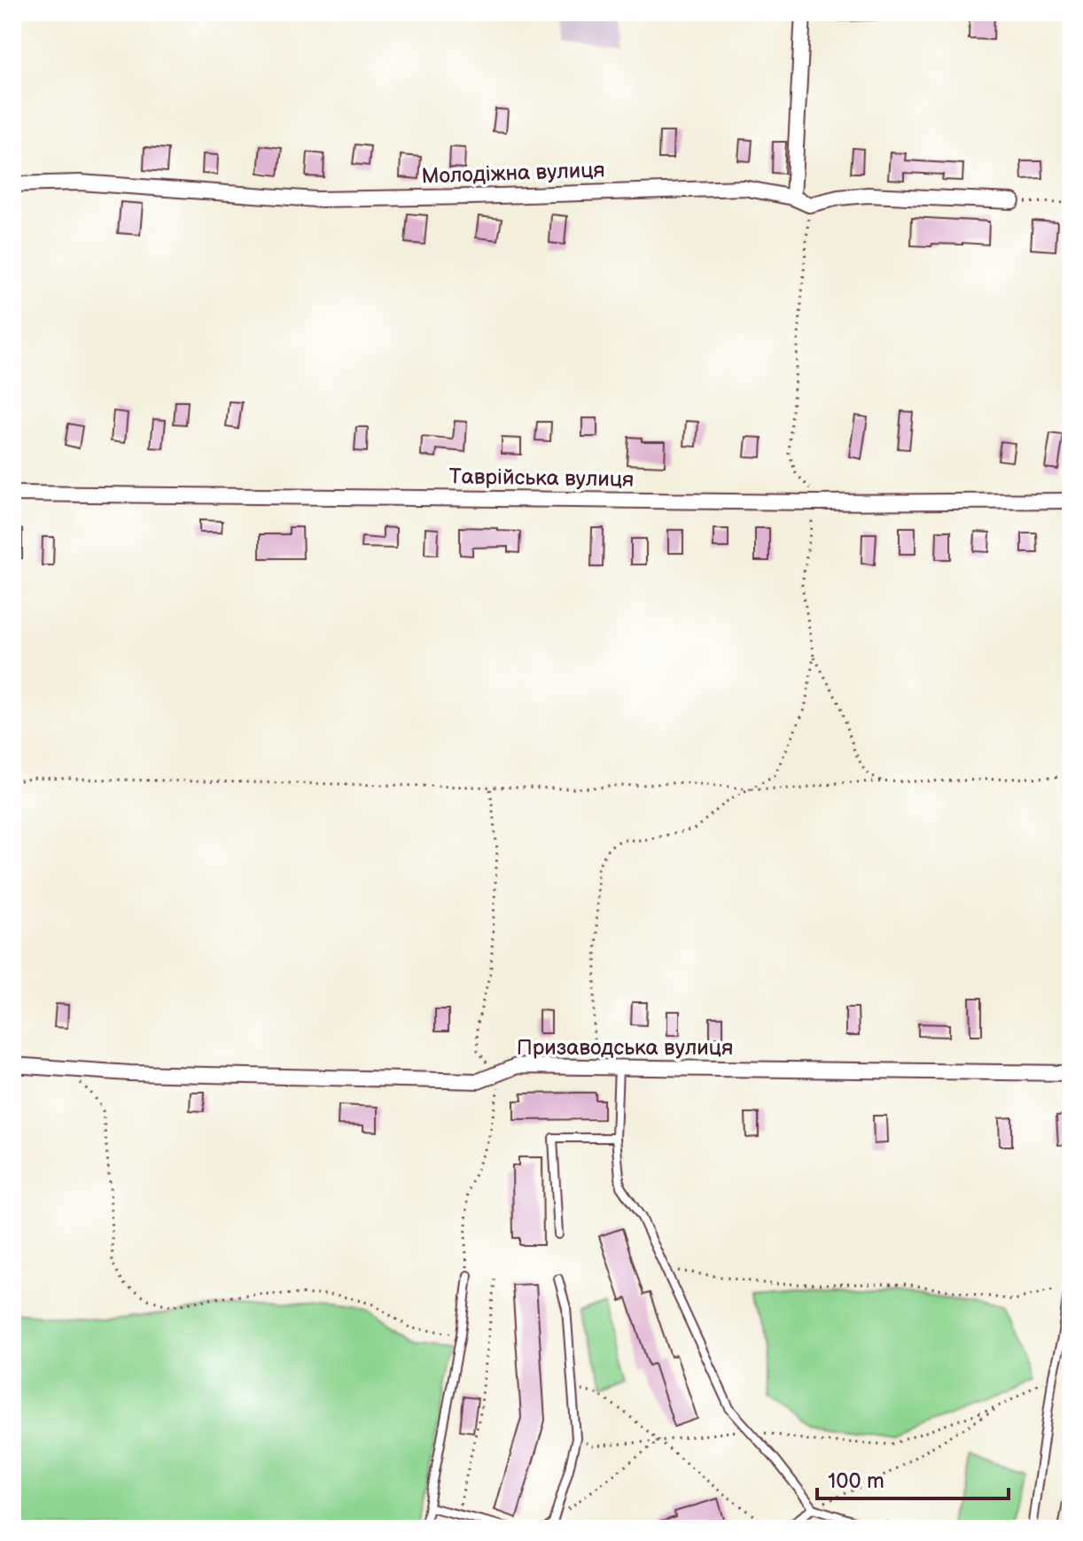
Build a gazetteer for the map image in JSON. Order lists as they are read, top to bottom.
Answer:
{
  "streets": {
    "street": ["Молодіжна вулиця", "Таврійська вулиця", "Призаводська вулиця"]
  },
  "scale_bar": "100 m"
}
